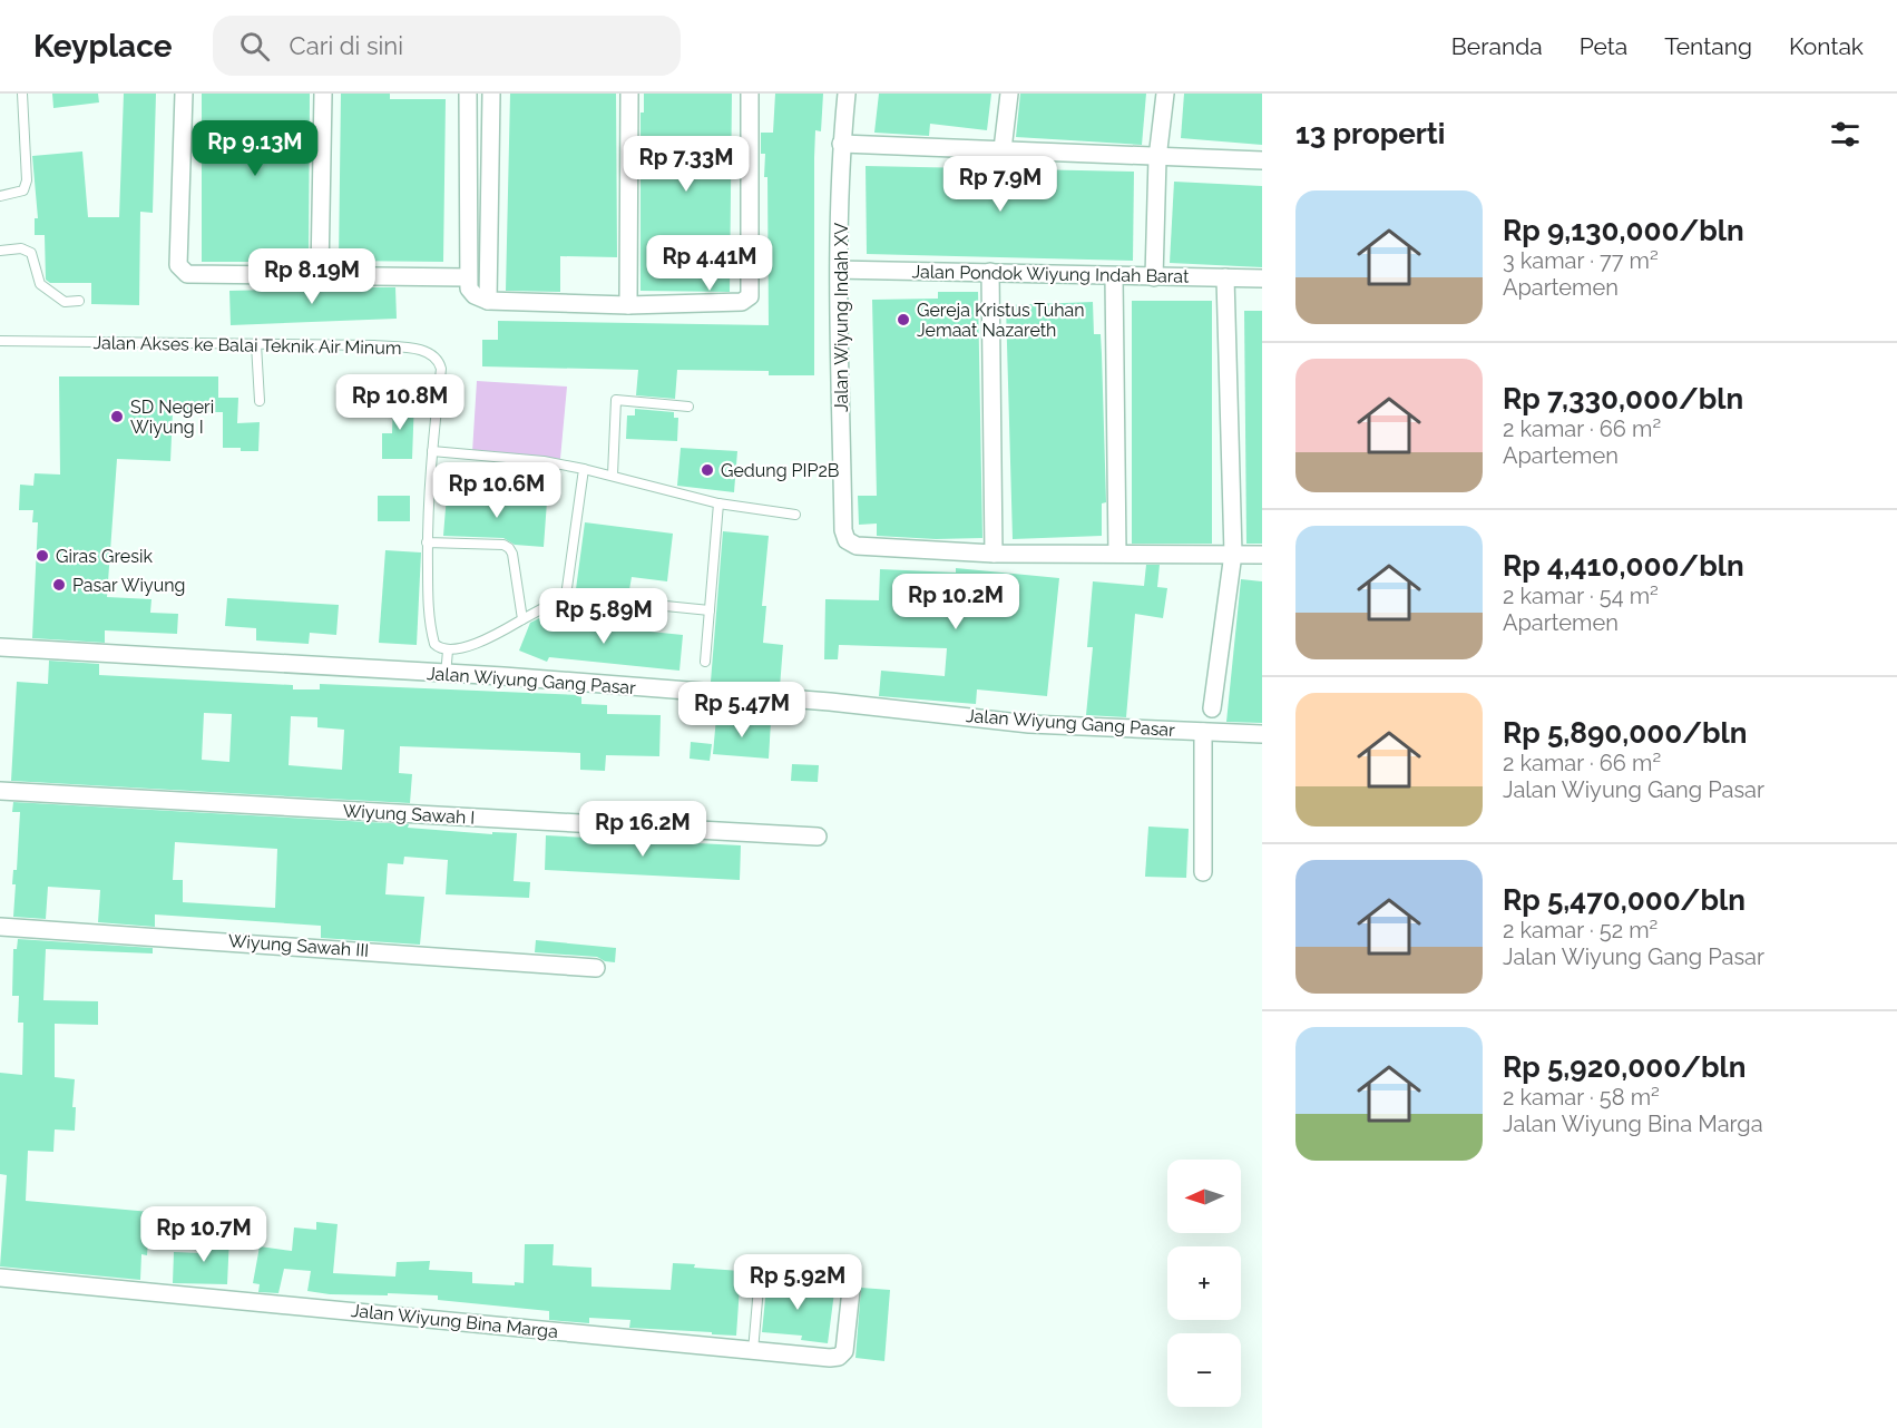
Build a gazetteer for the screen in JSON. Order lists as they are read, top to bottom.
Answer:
{
  "streets": {
    "street": [
      "Jalan Pondok Wiyung Indah Barat",
      "Jalan Wiyung Indah XV",
      "Jalan Wiyung Gang Pasar",
      "Wiyung Sawah I",
      "Wiyung Sawah III",
      "Jalan Wiyung Bina Marga"
    ],
    "lane": ["Jalan Akses ke Balai Teknik Air Minum"]
  },
  "crossings": [
    ["Jalan Pondok Wiyung Indah Barat", "Jalan Wiyung Indah XV"]
  ],
  "places": [
    "Gereja Kristus Tuhan Jemaat Nazareth",
    "SD Negeri Wiyung I",
    "Gedung PIP2B",
    "Giras Gresik",
    "Pasar Wiyung"
  ],
  "north": "left",
  "page": {
    "header": "Keyplace",
    "search": "Cari di sini",
    "nav": [
      "Beranda",
      "Peta",
      "Tentang",
      "Kontak"
    ],
    "heading": "13 properti",
    "price": [
      "Rp 9.13M",
      "Rp 7.33M",
      "Rp 7.9M",
      "Rp 4.41M",
      "Rp 8.19M",
      "Rp 10.8M",
      "Rp 10.6M",
      "Rp 10.2M",
      "Rp 5.89M",
      "Rp 5.47M",
      "Rp 16.2M",
      "Rp 10.7M",
      "Rp 5.92M"
    ],
    "list": [
      {
        "name": "Rp 9,130,000/bln",
        "note": "3 kamar · 77 m² · Apartemen"
      },
      {
        "name": "Rp 7,330,000/bln",
        "note": "2 kamar · 66 m² · Apartemen"
      },
      {
        "name": "Rp 4,410,000/bln",
        "note": "2 kamar · 54 m² · Apartemen"
      },
      {
        "name": "Rp 5,890,000/bln",
        "note": "2 kamar · 66 m² · Jalan Wiyung Gang Pasar"
      },
      {
        "name": "Rp 5,470,000/bln",
        "note": "2 kamar · 52 m² · Jalan Wiyung Gang Pasar"
      },
      {
        "name": "Rp 5,920,000/bln",
        "note": "2 kamar · 58 m² · Jalan Wiyung Bina Marga"
      }
    ],
    "map_buttons": ["+", "−"]
  }
}
